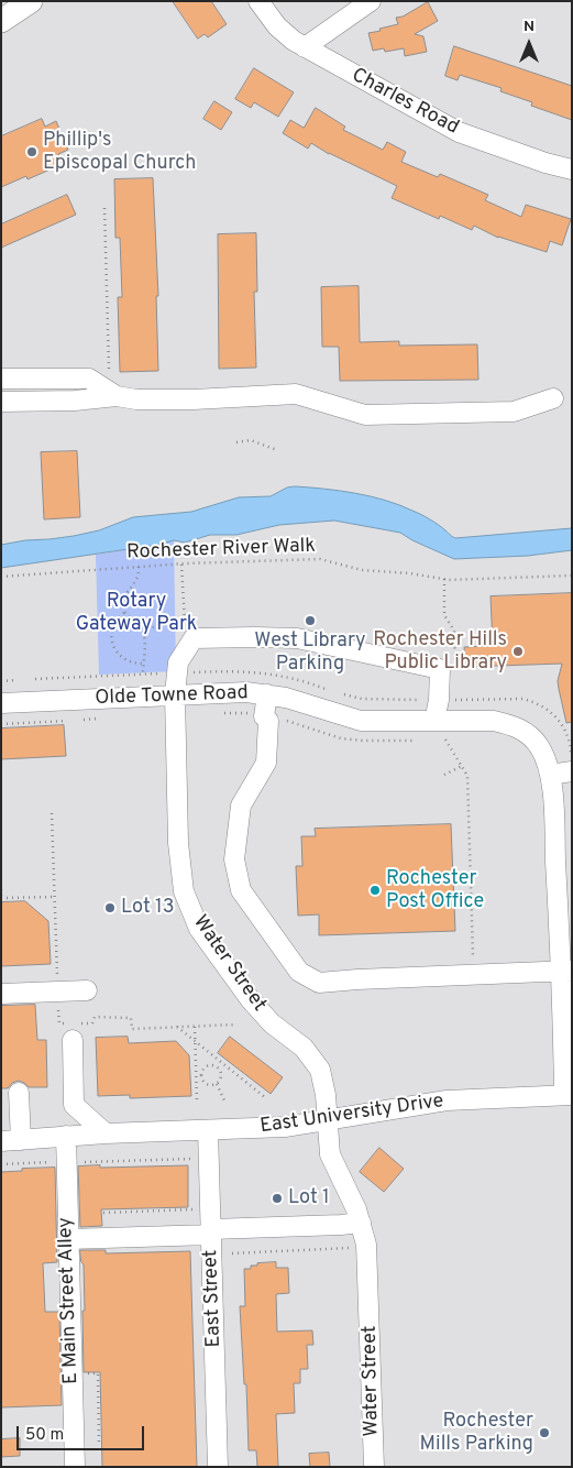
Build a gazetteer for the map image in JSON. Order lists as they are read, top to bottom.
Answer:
{
  "streets": {
    "street": [
      "Charles Road",
      "Olde Towne Road",
      "Water Street",
      "East University Drive",
      "East Street",
      "E Main Street Alley"
    ],
    "path": ["Rochester River Walk"]
  },
  "crossings": [
    ["Olde Towne Road", "Water Street"],
    ["Olde Towne Road", "East University Drive"],
    ["Water Street", "East University Drive"],
    ["East University Drive", "East Street"],
    ["East University Drive", "E Main Street Alley"]
  ],
  "parks": ["Rotary Gateway Park"],
  "places": [
    "Phillip's Episcopal Church",
    "West Library Parking",
    "Rochester Hills Public Library",
    "Rochester Post Office",
    "Lot 13",
    "Lot 1",
    "Rochester Mills Parking"
  ],
  "scale_bar": "50 m",
  "north": "top"
}
